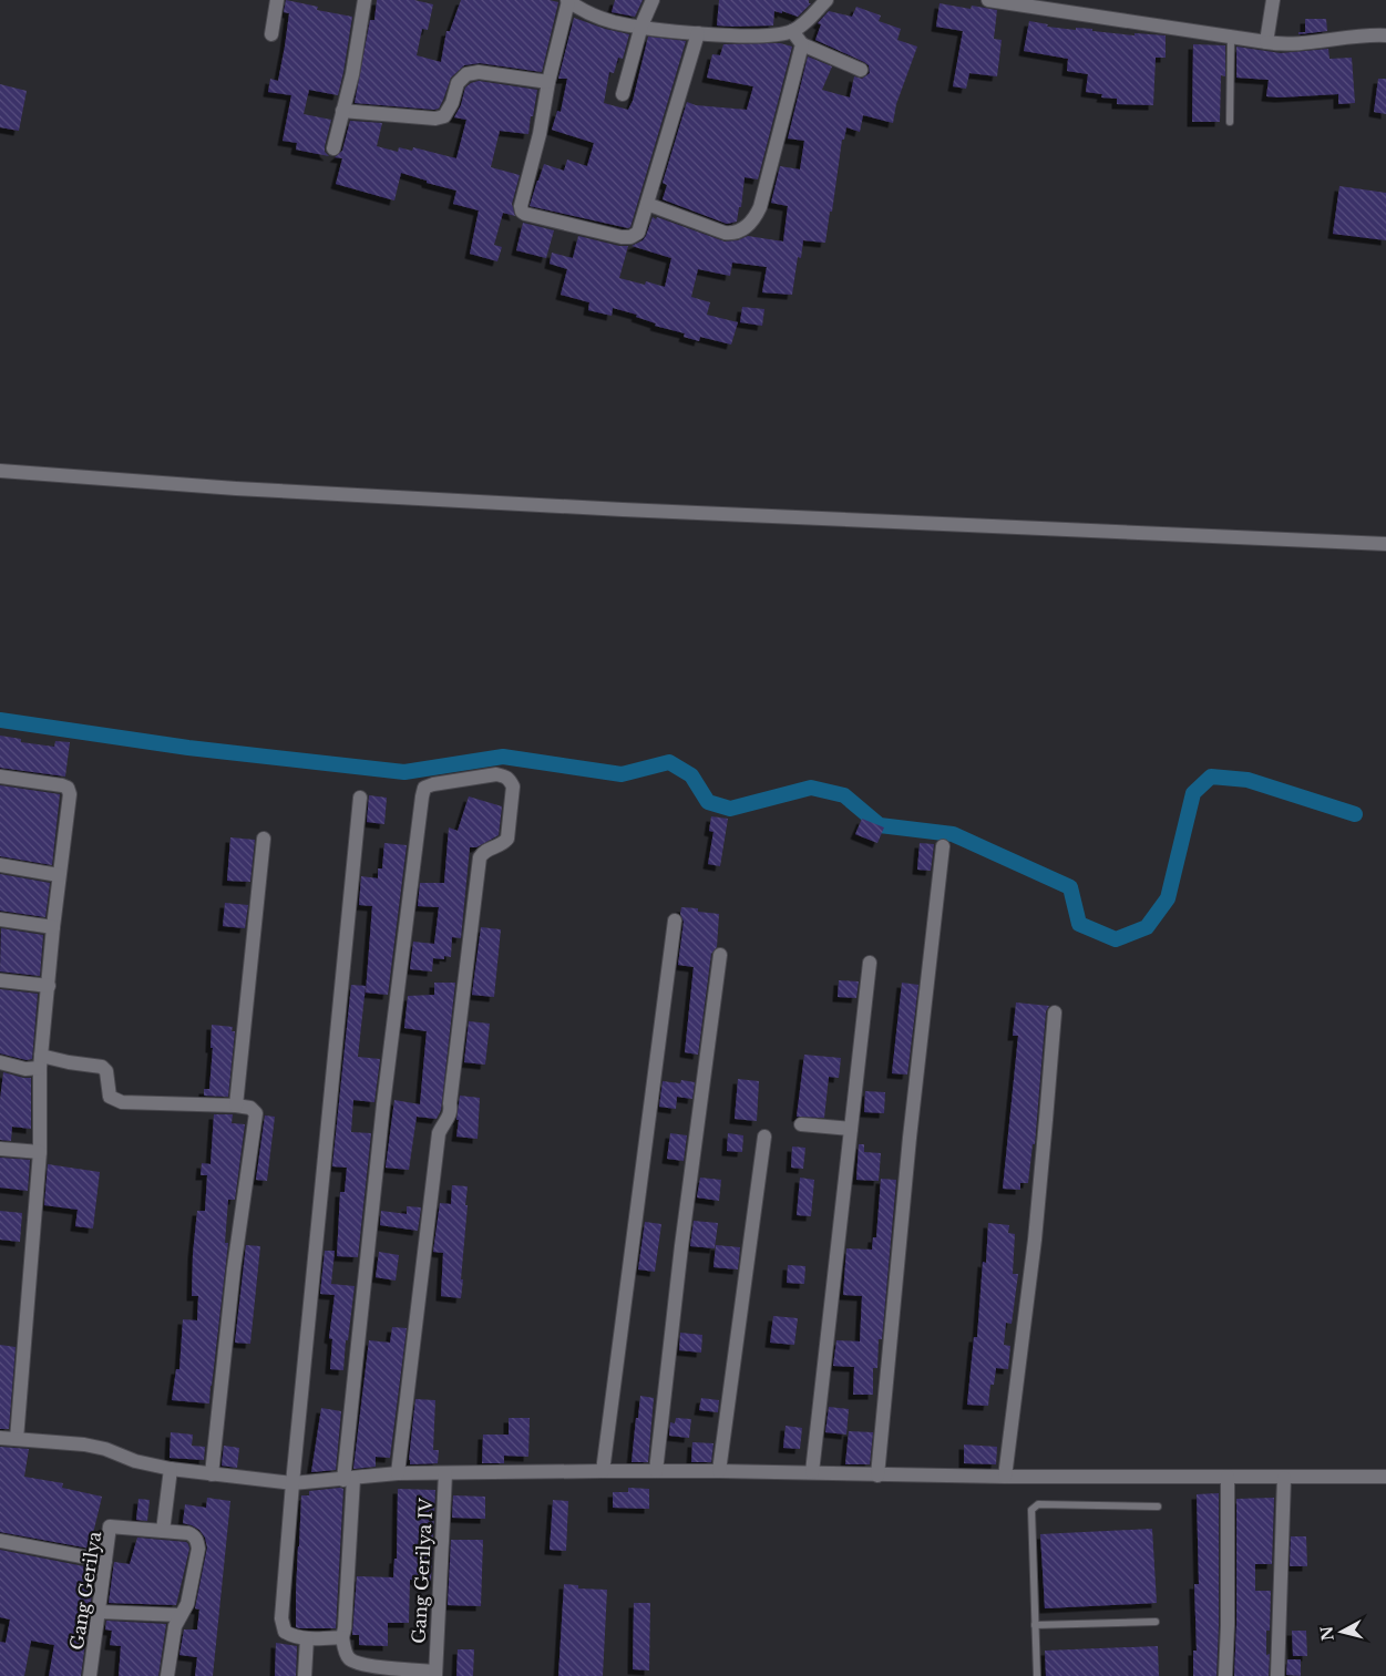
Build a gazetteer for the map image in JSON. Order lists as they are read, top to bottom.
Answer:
{
  "streets": {
    "street": ["Gang Gerilya IV", "Gang Gerilya"]
  },
  "north": "left"
}
